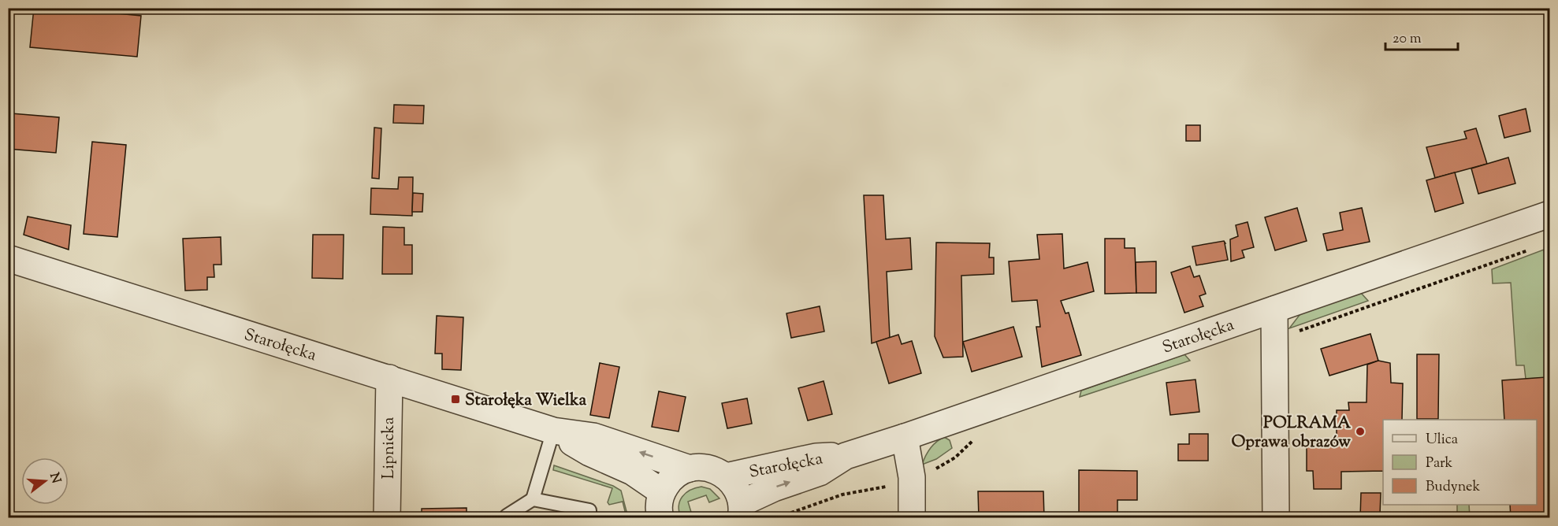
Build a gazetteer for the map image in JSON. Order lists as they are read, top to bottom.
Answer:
{
  "streets": {
    "street": ["Starołęcka", "Lipnicka"]
  },
  "crossings": [
    ["Starołęcka", "Lipnicka"]
  ],
  "places": {
    "transit": ["Starołęka Wielka"],
    "other": ["POLRAMA Oprawa obrazów"]
  },
  "legend": ["Ulica", "Park", "Budynek"],
  "scale_bar": "20 m",
  "north": "right"
}
